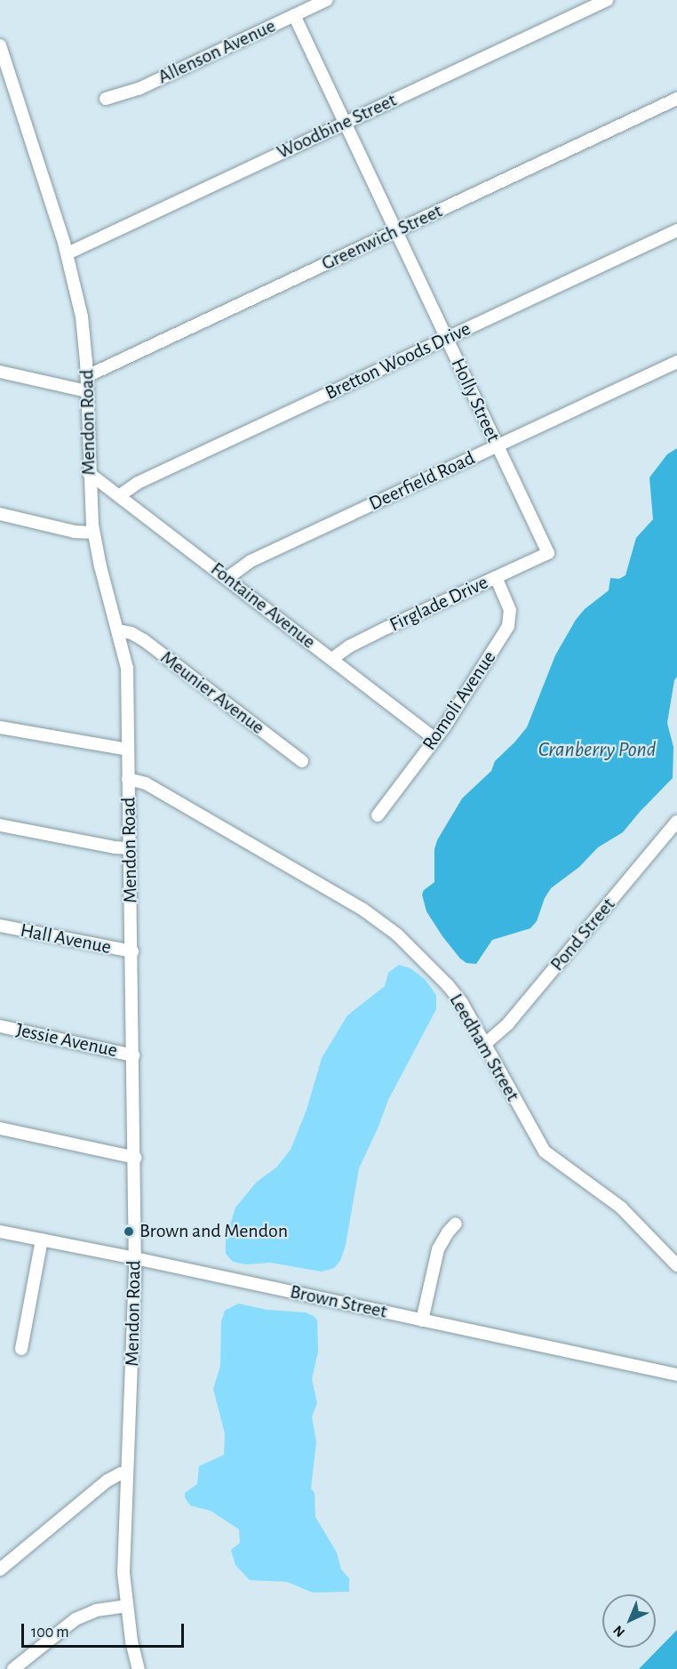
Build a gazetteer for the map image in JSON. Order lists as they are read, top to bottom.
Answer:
{
  "streets": {
    "street": [
      "Allenson Avenue",
      "Woodbine Street",
      "Greenwich Street",
      "Bretton Woods Drive",
      "Holly Street",
      "Mendon Road",
      "Deerfield Road",
      "Firglade Drive",
      "Fontaine Avenue",
      "Meunier Avenue",
      "Romoli Avenue",
      "Pond Street",
      "Hall Avenue",
      "Jessie Avenue",
      "Leedham Street",
      "Brown Street"
    ]
  },
  "crossings": [
    ["Allenson Avenue", "Holly Street"],
    ["Woodbine Street", "Holly Street"],
    ["Woodbine Street", "Mendon Road"],
    ["Greenwich Street", "Holly Street"],
    ["Greenwich Street", "Mendon Road"],
    ["Bretton Woods Drive", "Holly Street"],
    ["Bretton Woods Drive", "Fontaine Avenue"],
    ["Holly Street", "Deerfield Road"],
    ["Holly Street", "Firglade Drive"],
    ["Mendon Road", "Fontaine Avenue"],
    ["Mendon Road", "Meunier Avenue"],
    ["Mendon Road", "Hall Avenue"],
    ["Mendon Road", "Jessie Avenue"],
    ["Mendon Road", "Leedham Street"],
    ["Mendon Road", "Brown Street"],
    ["Deerfield Road", "Fontaine Avenue"],
    ["Firglade Drive", "Fontaine Avenue"],
    ["Firglade Drive", "Romoli Avenue"],
    ["Fontaine Avenue", "Romoli Avenue"],
    ["Pond Street", "Leedham Street"]
  ],
  "water": ["Cranberry Pond"],
  "places": ["Brown and Mendon"],
  "scale_bar": "100 m",
  "north": "bottom left"
}
